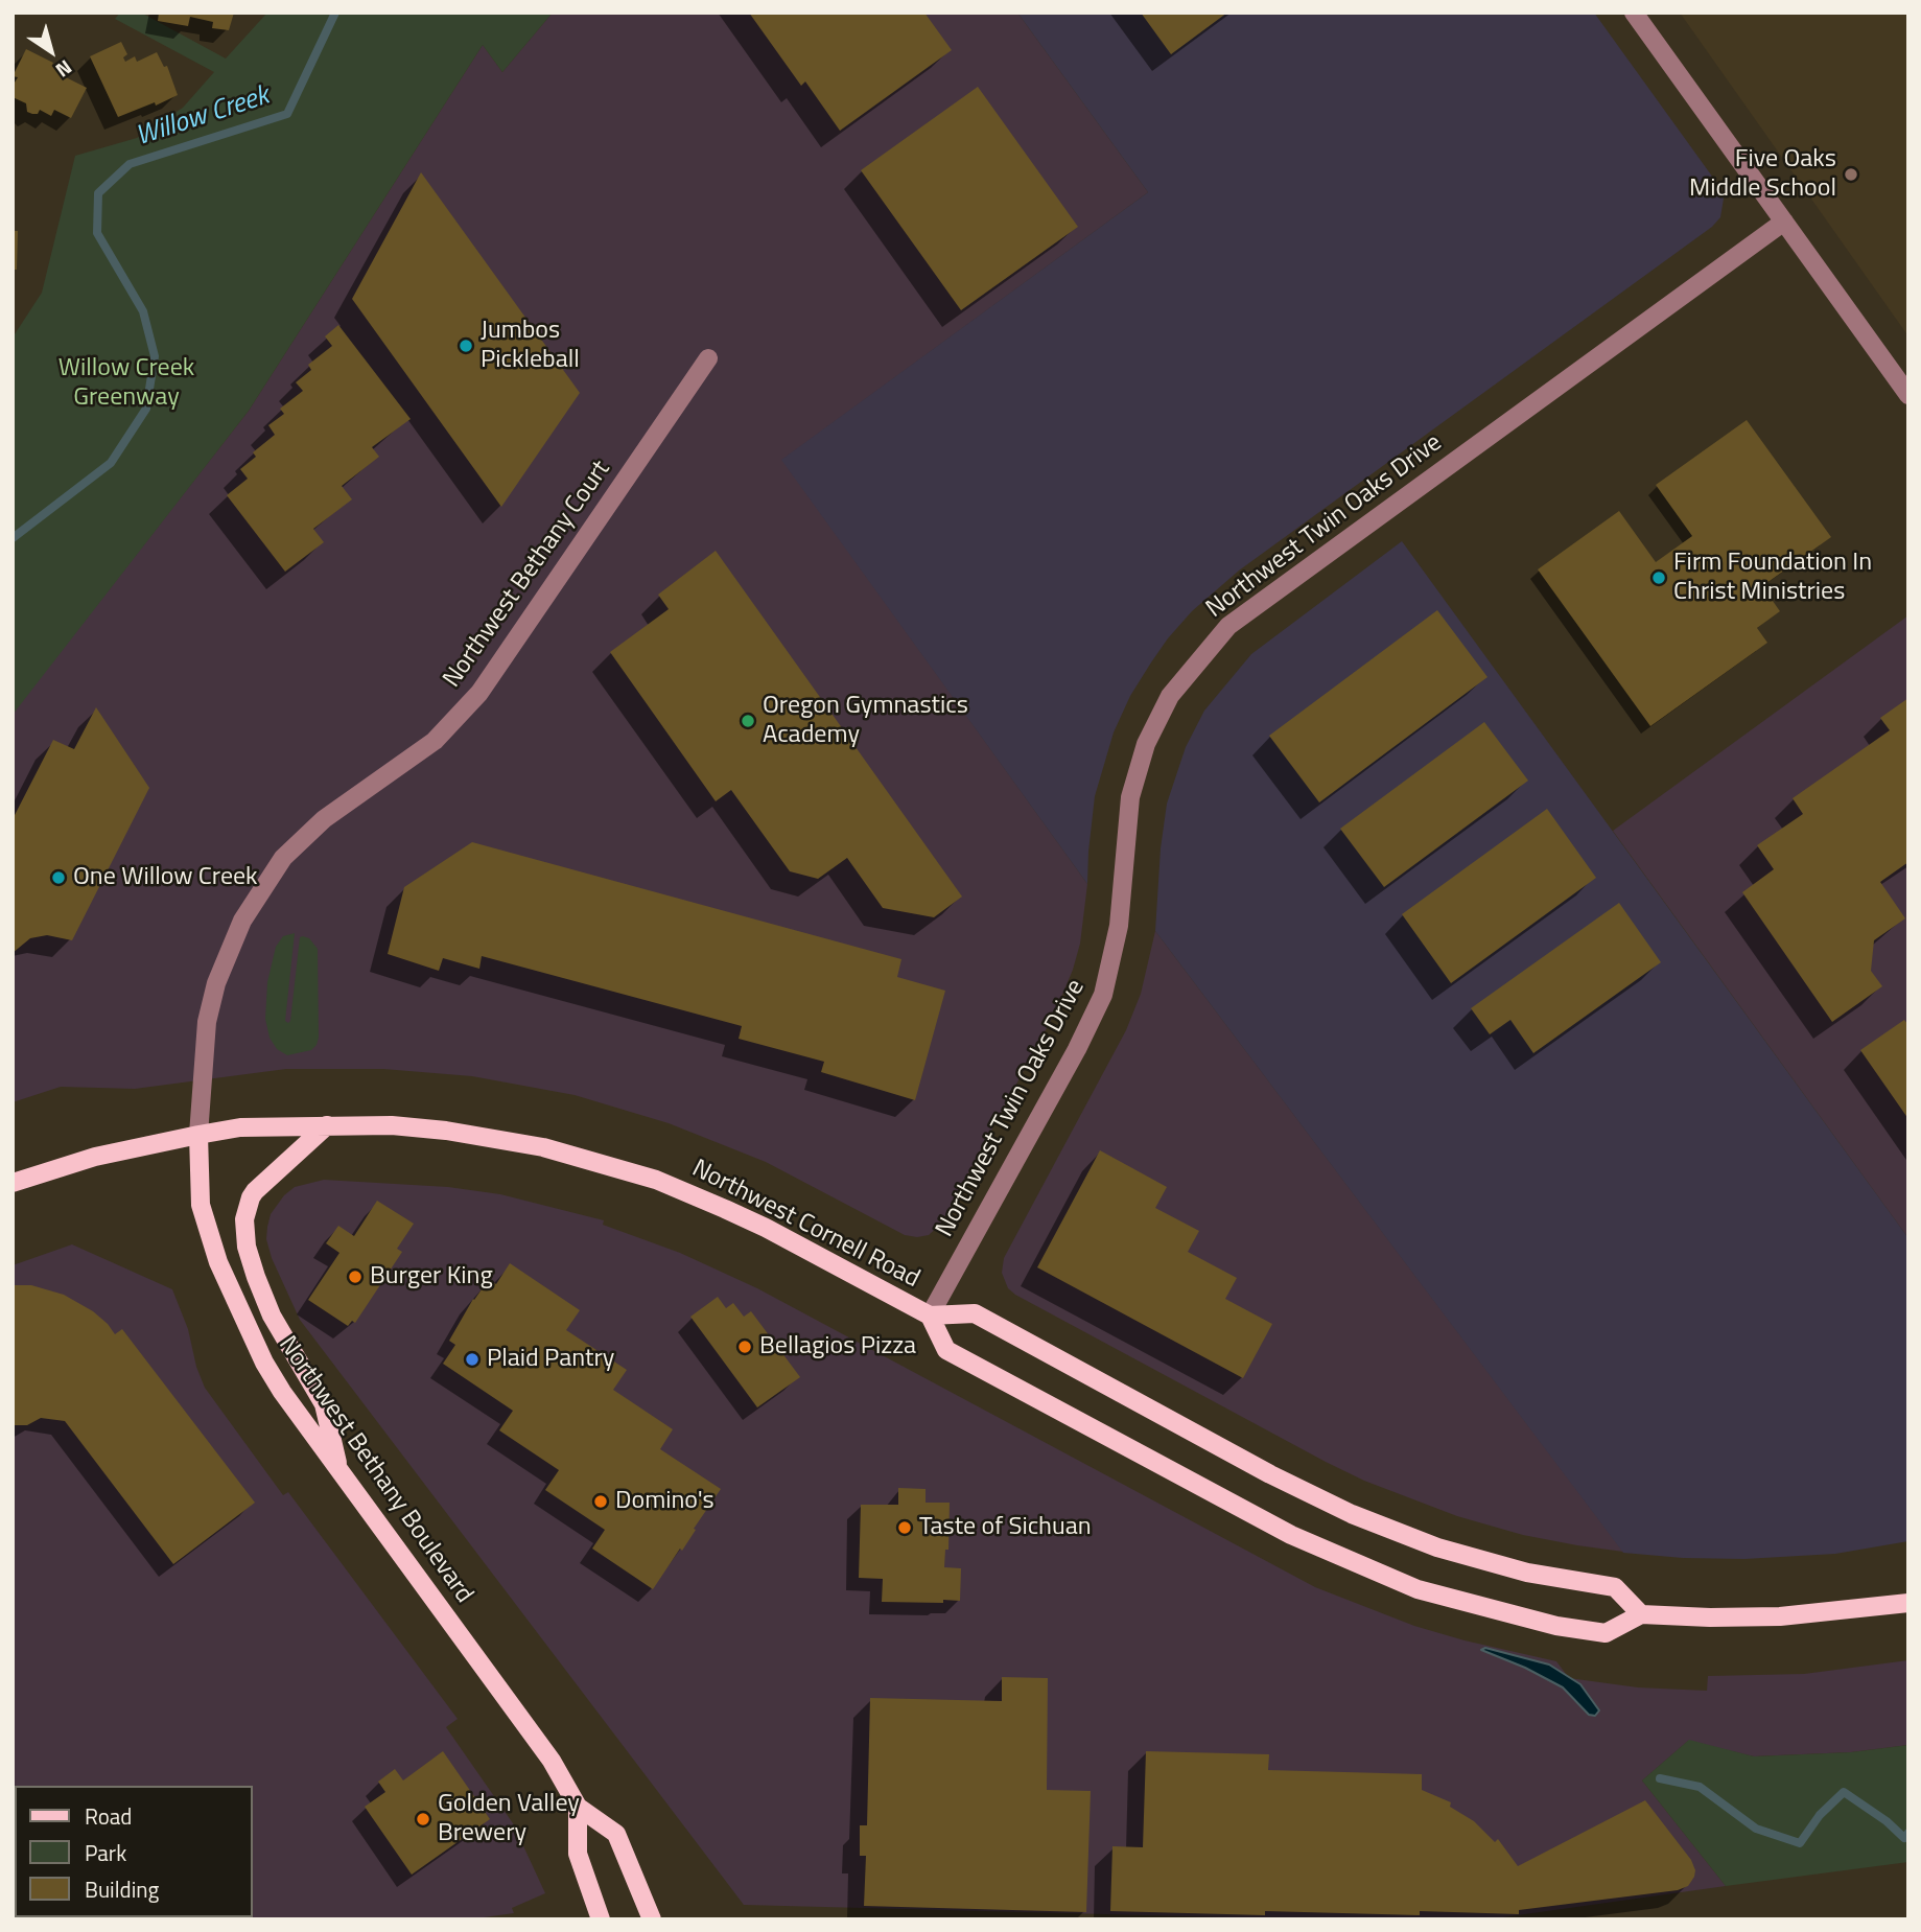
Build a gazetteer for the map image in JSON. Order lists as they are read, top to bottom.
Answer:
{
  "streets": {
    "main road": ["Northwest Cornell Road", "Northwest Bethany Boulevard"],
    "street": ["Northwest Twin Oaks Drive", "Northwest Bethany Court"]
  },
  "crossings": [
    ["Northwest Twin Oaks Drive", "Northwest Cornell Road"],
    ["Northwest Bethany Court", "Northwest Cornell Road"],
    ["Northwest Bethany Court", "Northwest Bethany Boulevard"],
    ["Northwest Cornell Road", "Northwest Bethany Boulevard"]
  ],
  "water": ["Willow Creek"],
  "parks": ["Willow Creek Greenway"],
  "places": [
    "Five Oaks Middle School",
    "Jumbos Pickleball",
    "Firm Foundation In Christ Ministries",
    "Oregon Gymnastics Academy",
    "One Willow Creek",
    "Burger King",
    "Bellagios Pizza",
    "Plaid Pantry",
    "Domino's",
    "Taste of Sichuan",
    "Golden Valley Brewery"
  ],
  "legend": ["Road", "Park", "Building"],
  "north": "bottom right"
}
